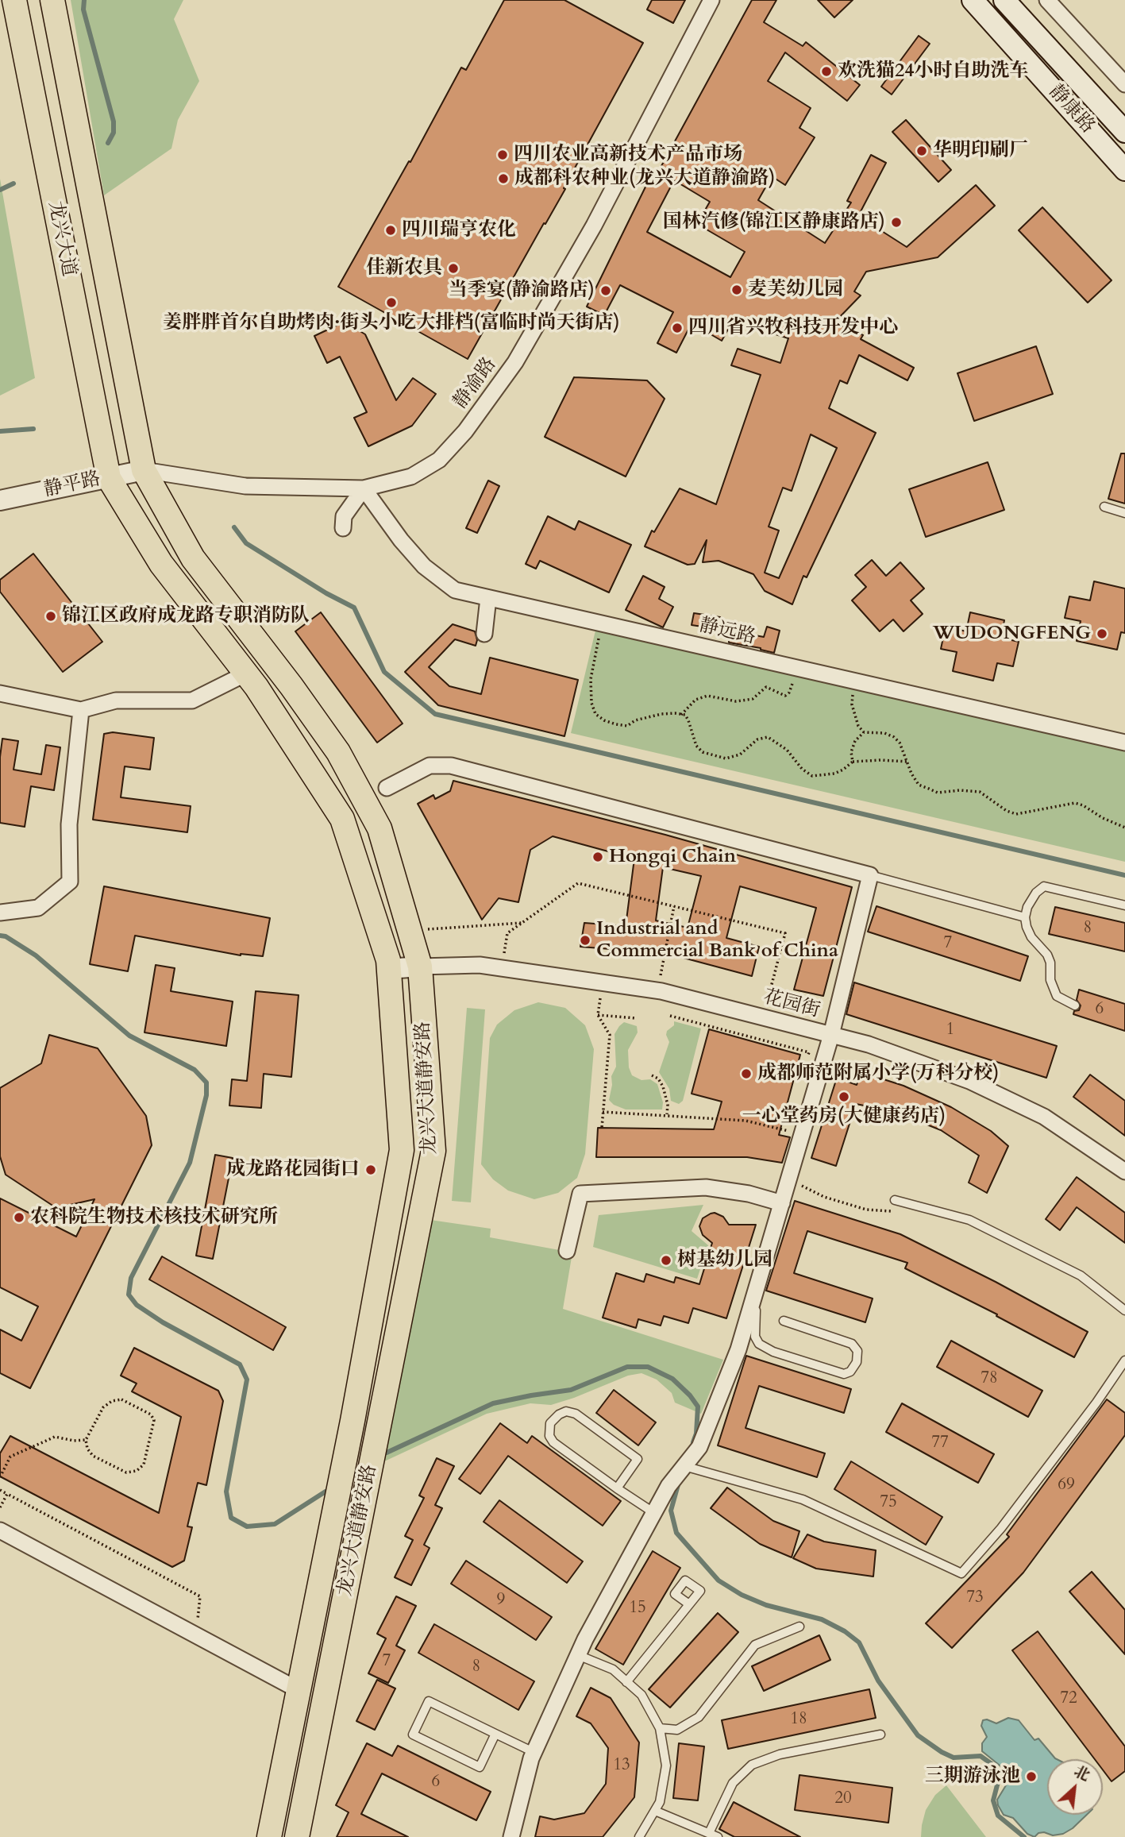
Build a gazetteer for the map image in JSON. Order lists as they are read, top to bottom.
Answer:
{
  "streets": {
    "main road": ["静康路", "龙兴大道", "龙兴大道静安路"],
    "street": [
      "静渝路",
      "静平路",
      "静远路",
      "花园街"
    ]
  },
  "crossings": [
    ["龙兴大道", "静渝路"],
    ["龙兴大道", "静平路"],
    ["龙兴大道", "龙兴大道静安路"],
    ["静渝路", "静平路"],
    ["静渝路", "静远路"],
    ["静渝路", "龙兴大道静安路"],
    ["静平路", "龙兴大道静安路"],
    ["花园街", "龙兴大道静安路"]
  ],
  "places": [
    "欢洗猫24小时自助洗车",
    "华明印刷厂",
    "四川农业高新技术产品市场",
    "成都科农种业(龙兴大道静渝路)",
    "国林汽修(锦江区静康路店)",
    "四川瑞亨农化",
    "佳新农具",
    "麦芙幼儿园",
    "当季宴(静渝路店)",
    "姜胖胖首尔自助烤肉·街头小吃大排档(富临时尚天街店)",
    "四川省兴牧科技开发中心",
    "锦江区政府成龙路专职消防队",
    "WUDONGFENG",
    "Hongqi Chain",
    "Industrial and Commercial Bank of China",
    "成都师范附属小学(万科分校)",
    "一心堂药房(大健康药店)",
    "成龙路花园街口",
    "农科院生物技术核技术研究所",
    "树基幼儿园",
    "三期游泳池"
  ],
  "house_numbers": [
    "8",
    "7",
    "6",
    "1",
    "78",
    "77",
    "69",
    "75",
    "73",
    "9",
    "15",
    "7",
    "8",
    "72",
    "18",
    "13",
    "6",
    "20"
  ],
  "north": "top right"
}
